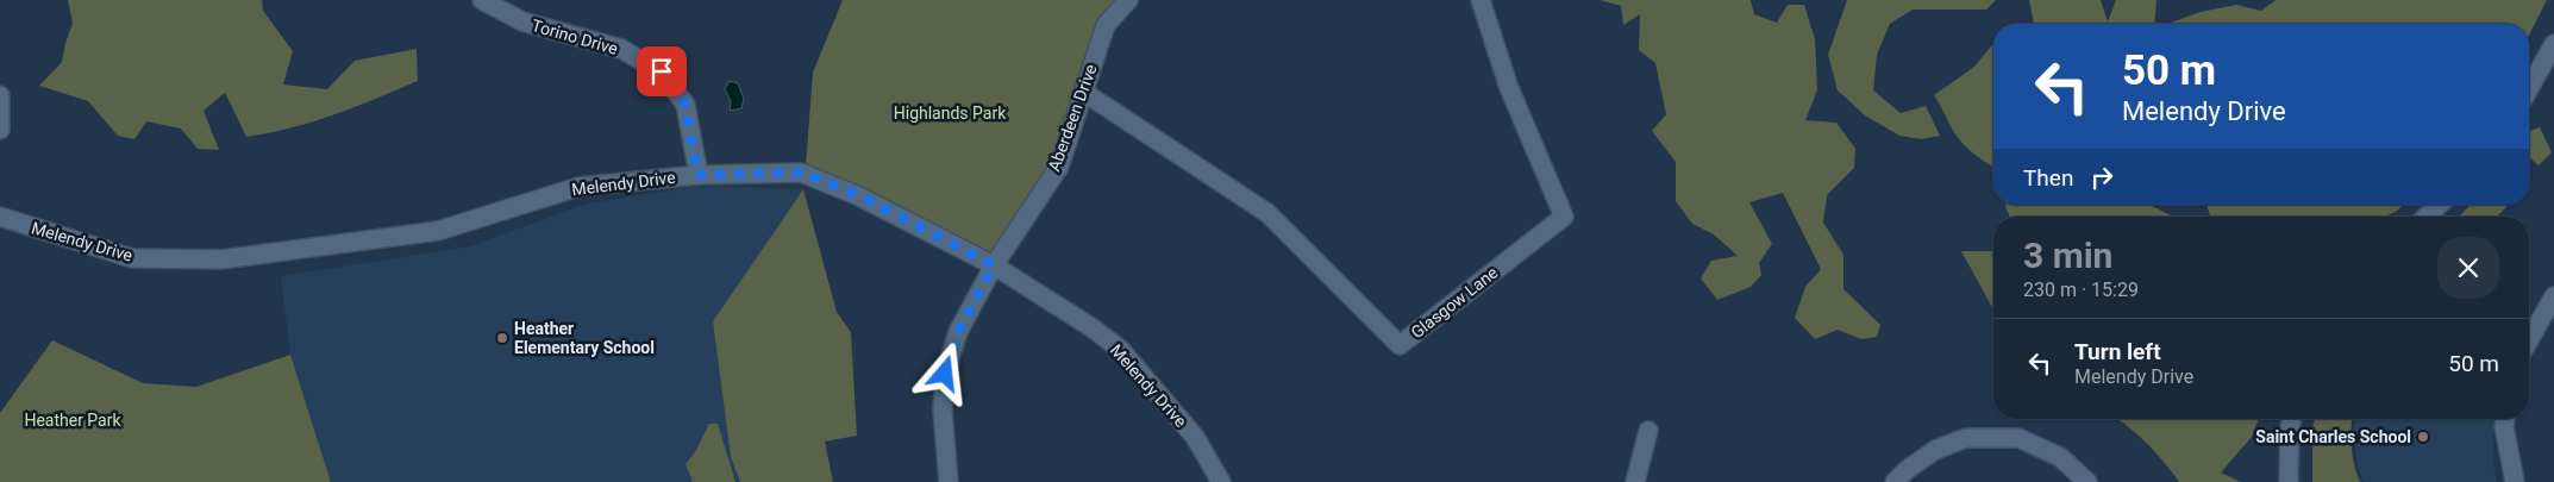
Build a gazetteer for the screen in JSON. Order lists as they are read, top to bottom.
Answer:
{
  "streets": {
    "street": [
      "Torino Drive",
      "Aberdeen Drive",
      "Melendy Drive",
      "Glasgow Lane"
    ]
  },
  "crossings": [
    ["Torino Drive", "Melendy Drive"],
    ["Aberdeen Drive", "Melendy Drive"],
    ["Aberdeen Drive", "Glasgow Lane"]
  ],
  "parks": ["Highlands Park", "Heather Park"],
  "places": ["Heather Elementary School", "Saint Charles School"],
  "page": {
    "turn": ["50 m", "Melendy Drive"],
    "then": "Then",
    "heading": ["3 min", "230 m · 15:29"],
    "list": [
      {
        "name": "Turn left",
        "note": "Melendy Drive",
        "value": "50 m"
      }
    ]
  }
}
